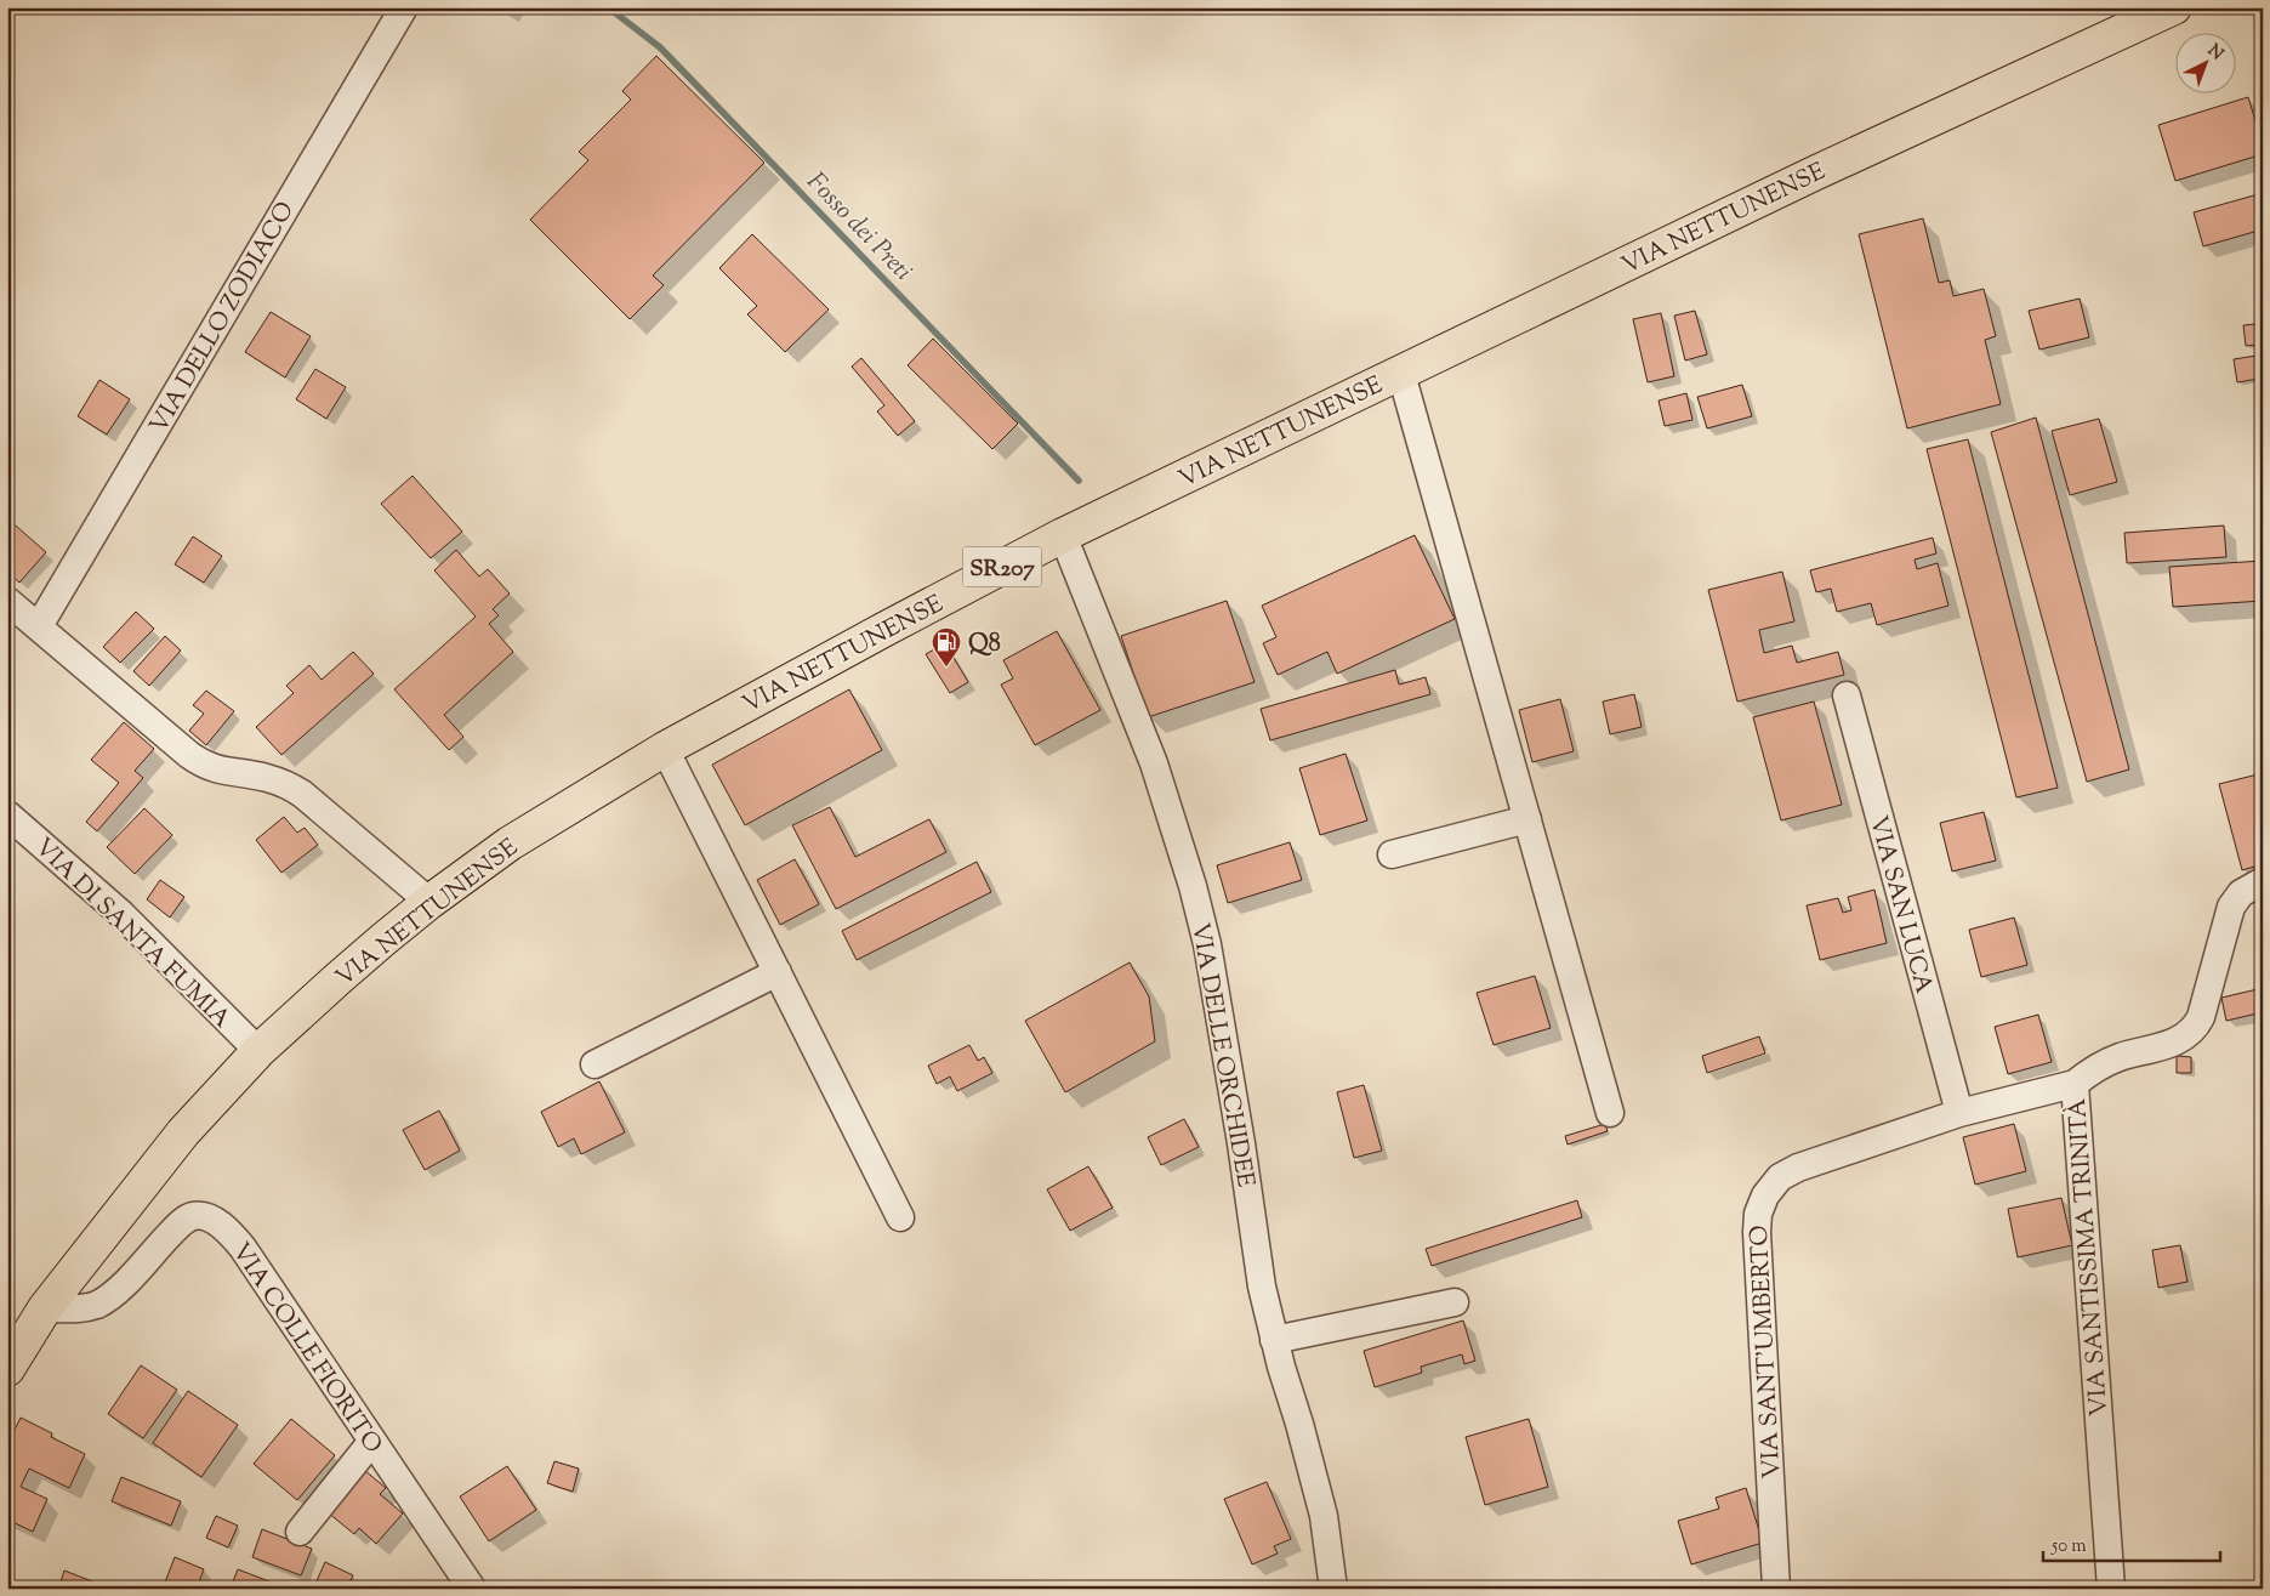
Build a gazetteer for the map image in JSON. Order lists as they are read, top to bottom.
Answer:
{
  "streets": {
    "main road": ["VIA NETTUNENSE", "SR207"],
    "street": [
      "VIA DELLO ZODIACO",
      "VIA SAN LUCA",
      "VIA DI SANTA FUMIA",
      "VIA DELLE ORCHIDEE",
      "VIA SANTISSIMA TRINITÀ",
      "VIA COLLE FIORITO",
      "VIA SANT'UMBERTO"
    ]
  },
  "crossings": [
    ["VIA NETTUNENSE", "VIA DI SANTA FUMIA"],
    ["VIA NETTUNENSE", "VIA DELLE ORCHIDEE"],
    ["VIA NETTUNENSE", "VIA COLLE FIORITO"],
    ["VIA SAN LUCA", "VIA SANT'UMBERTO"],
    ["VIA SANTISSIMA TRINITÀ", "VIA SANT'UMBERTO"]
  ],
  "water": ["Fosso dei Preti"],
  "places": {
    "fuel station": ["Q8"]
  },
  "scale_bar": "50 m",
  "north": "top right"
}
